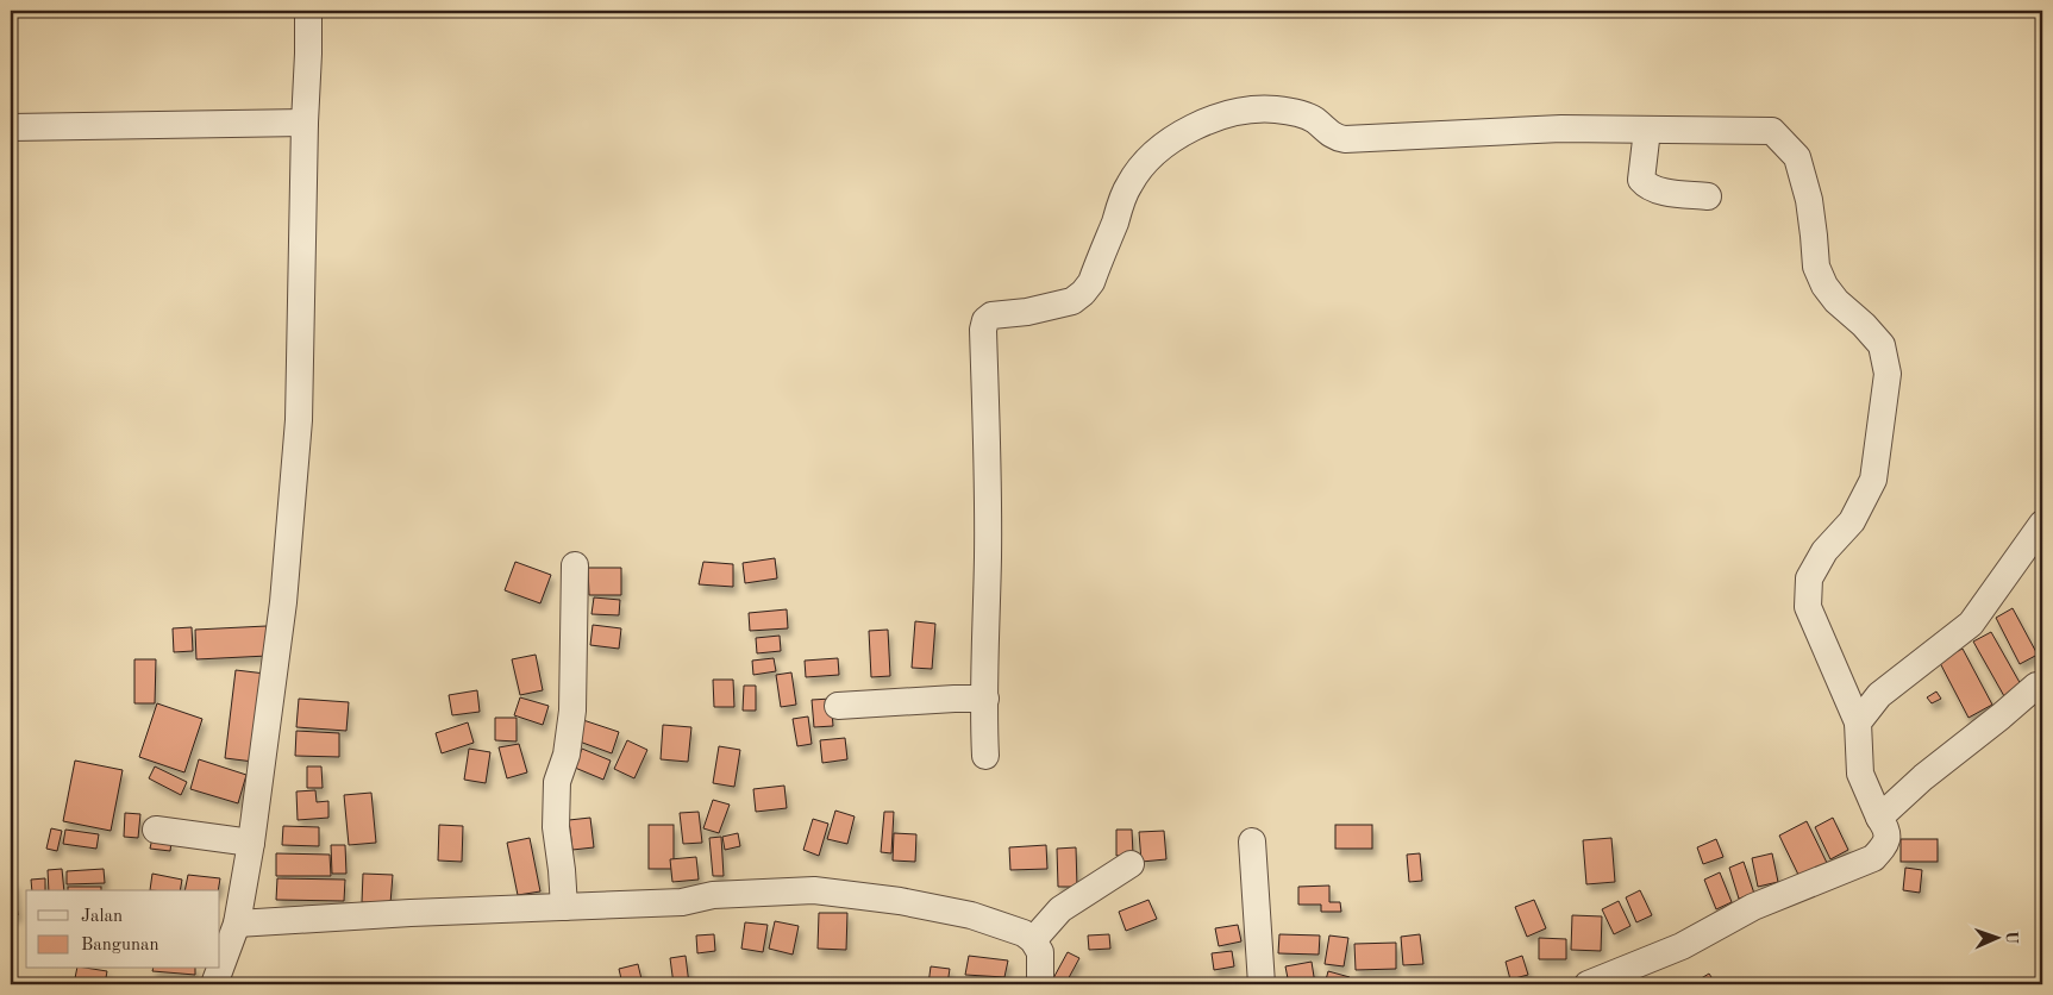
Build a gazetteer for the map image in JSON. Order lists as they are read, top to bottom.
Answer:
{
  "legend": ["Jalan", "Bangunan"],
  "north": "right"
}
